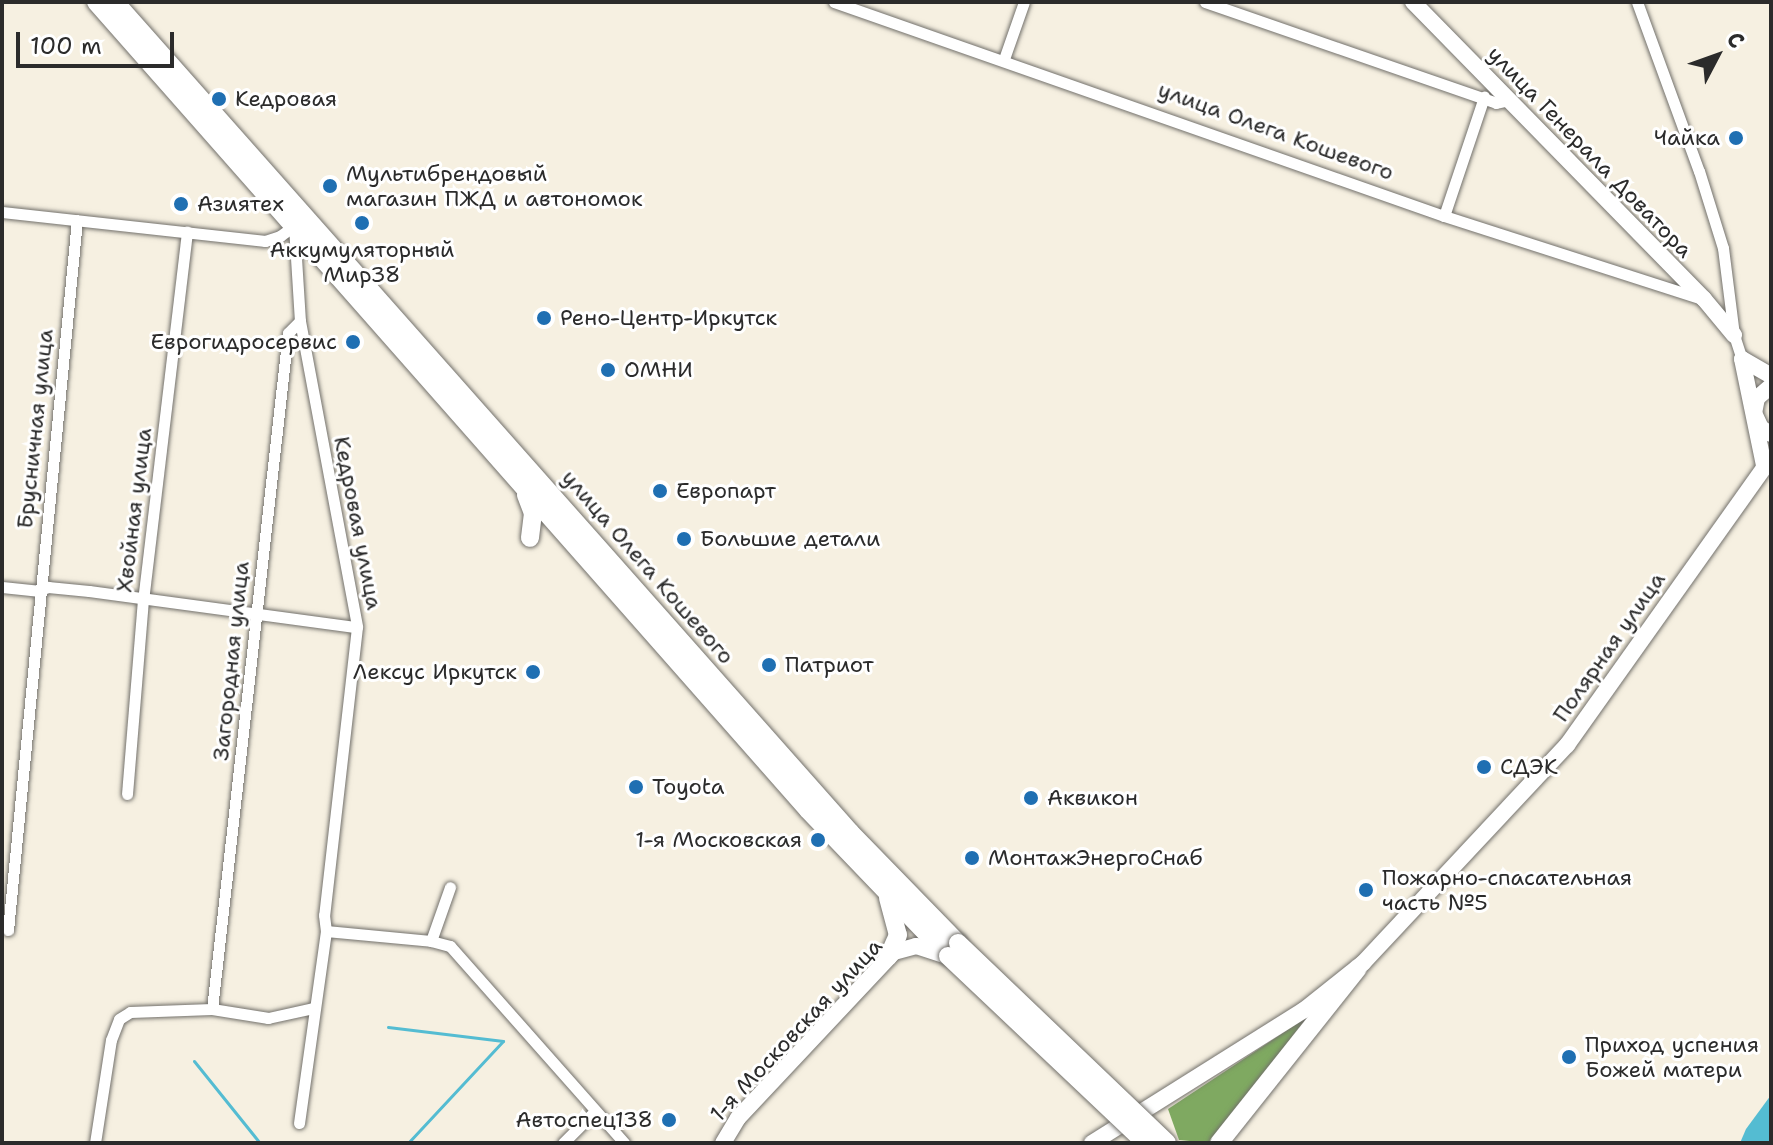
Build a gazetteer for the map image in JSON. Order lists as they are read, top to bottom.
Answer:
{
  "streets": {
    "main road": [
      "улица Олега Кошевого",
      "улица Генерала Доватора",
      "Полярная улица",
      "1-я Московская улица"
    ],
    "street": [
      "Брусничная улица",
      "Хвойная улица",
      "Кедровая улица",
      "Загородная улица"
    ]
  },
  "crossings": [
    ["улица Олега Кошевого", "улица Генерала Доватора"],
    ["улица Олега Кошевого", "Кедровая улица"],
    ["улица Олега Кошевого", "1-я Московская улица"],
    ["Кедровая улица", "Загородная улица"]
  ],
  "places": [
    "Кедровая",
    "Чайка",
    "Мультибрендовый магазин ПЖД и автономок",
    "Азиятех",
    "Аккумуляторный Мир38",
    "Рено-Центр-Иркутск",
    "Еврогидросервис",
    "ОМНИ",
    "Европарт",
    "Большие детали",
    "Патриот",
    "Лексус Иркутск",
    "СДЭК",
    "Toyota",
    "Аквикон",
    "1-я Московская",
    "МонтажЭнергоСнаб",
    "Пожарно-спасательная часть №5",
    "Приход успения Божей матери",
    "Автоспец138"
  ],
  "scale_bar": "100 m",
  "north": "top right"
}
